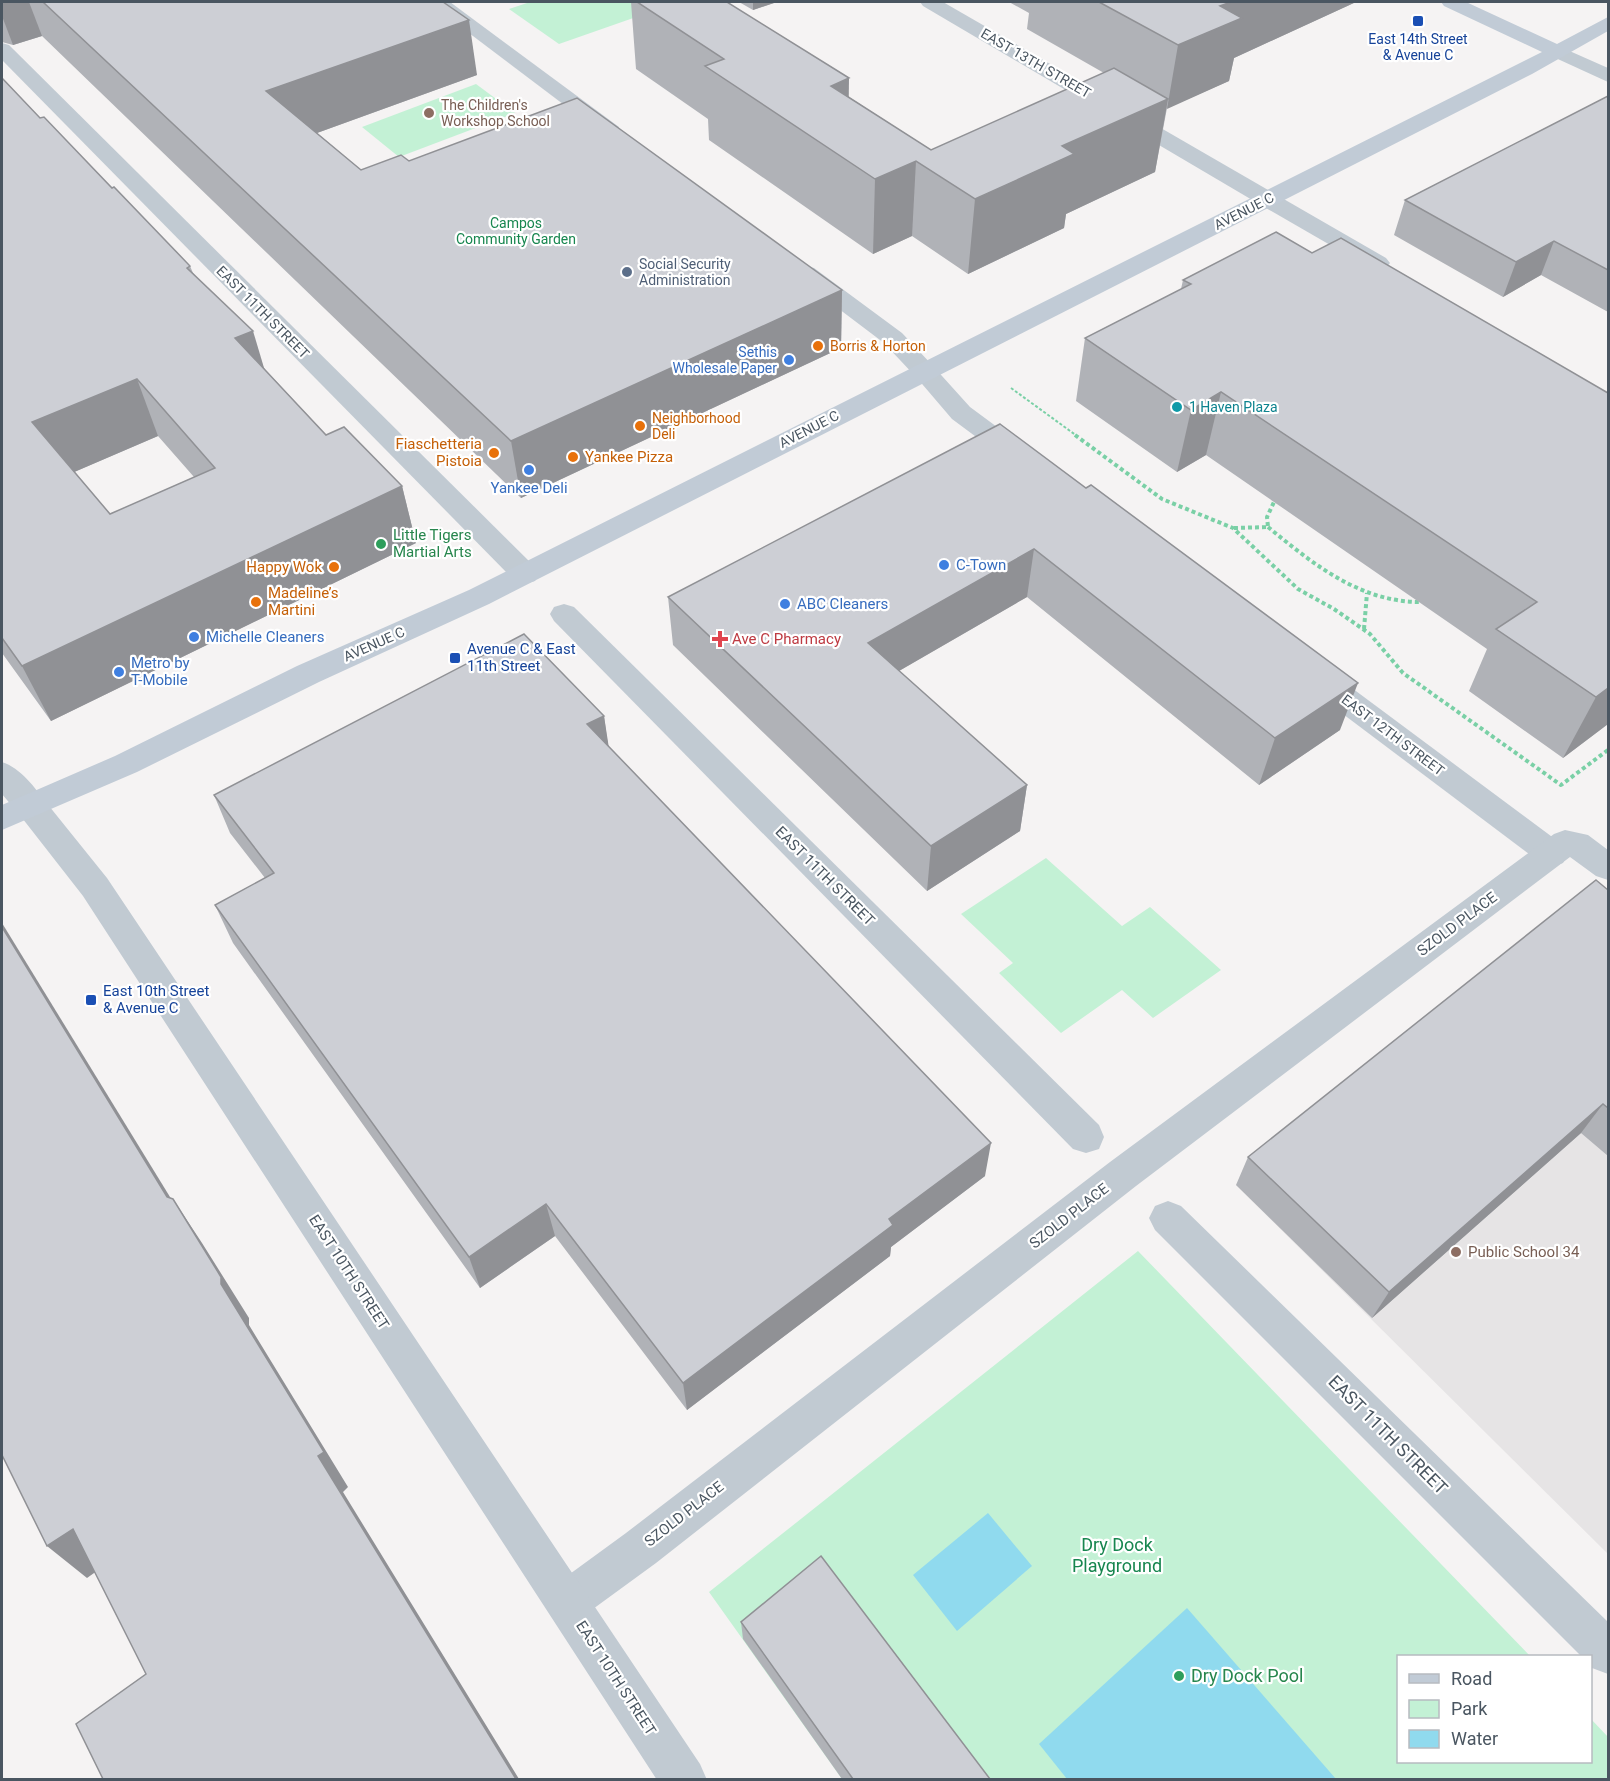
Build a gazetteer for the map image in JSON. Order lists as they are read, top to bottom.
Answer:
{
  "streets": {
    "main road": ["AVENUE C"],
    "street": [
      "EAST 13TH STREET",
      "EAST 11TH STREET",
      "EAST 12TH STREET",
      "SZOLD PLACE",
      "EAST 10TH STREET"
    ]
  },
  "crossings": [
    ["EAST 13TH STREET", "AVENUE C"],
    ["AVENUE C", "EAST 11TH STREET"],
    ["AVENUE C", "EAST 10TH STREET"],
    ["EAST 12TH STREET", "SZOLD PLACE"],
    ["SZOLD PLACE", "EAST 10TH STREET"]
  ],
  "parks": ["Campos Community Garden", "Dry Dock Playground"],
  "places": {
    "transit": ["East 14th Street & Avenue C", "Avenue C & East 11th Street", "East 10th Street & Avenue C"],
    "other": [
      "The Children's Workshop School",
      "Social Security Administration",
      "Borris & Horton",
      "Sethis Wholesale Paper",
      "1 Haven Plaza",
      "Neighborhood Deli",
      "Fiaschetteria Pistoia",
      "Yankee Pizza",
      "Yankee Deli",
      "Little Tigers Martial Arts",
      "C-Town",
      "Happy Wok",
      "Madeline’s Martini",
      "ABC Cleaners",
      "Michelle Cleaners",
      "Metro by T-Mobile",
      "Public School 34",
      "Dry Dock Pool"
    ],
    "health": ["Ave C Pharmacy"]
  },
  "legend": ["Road", "Park", "Water"]
}
